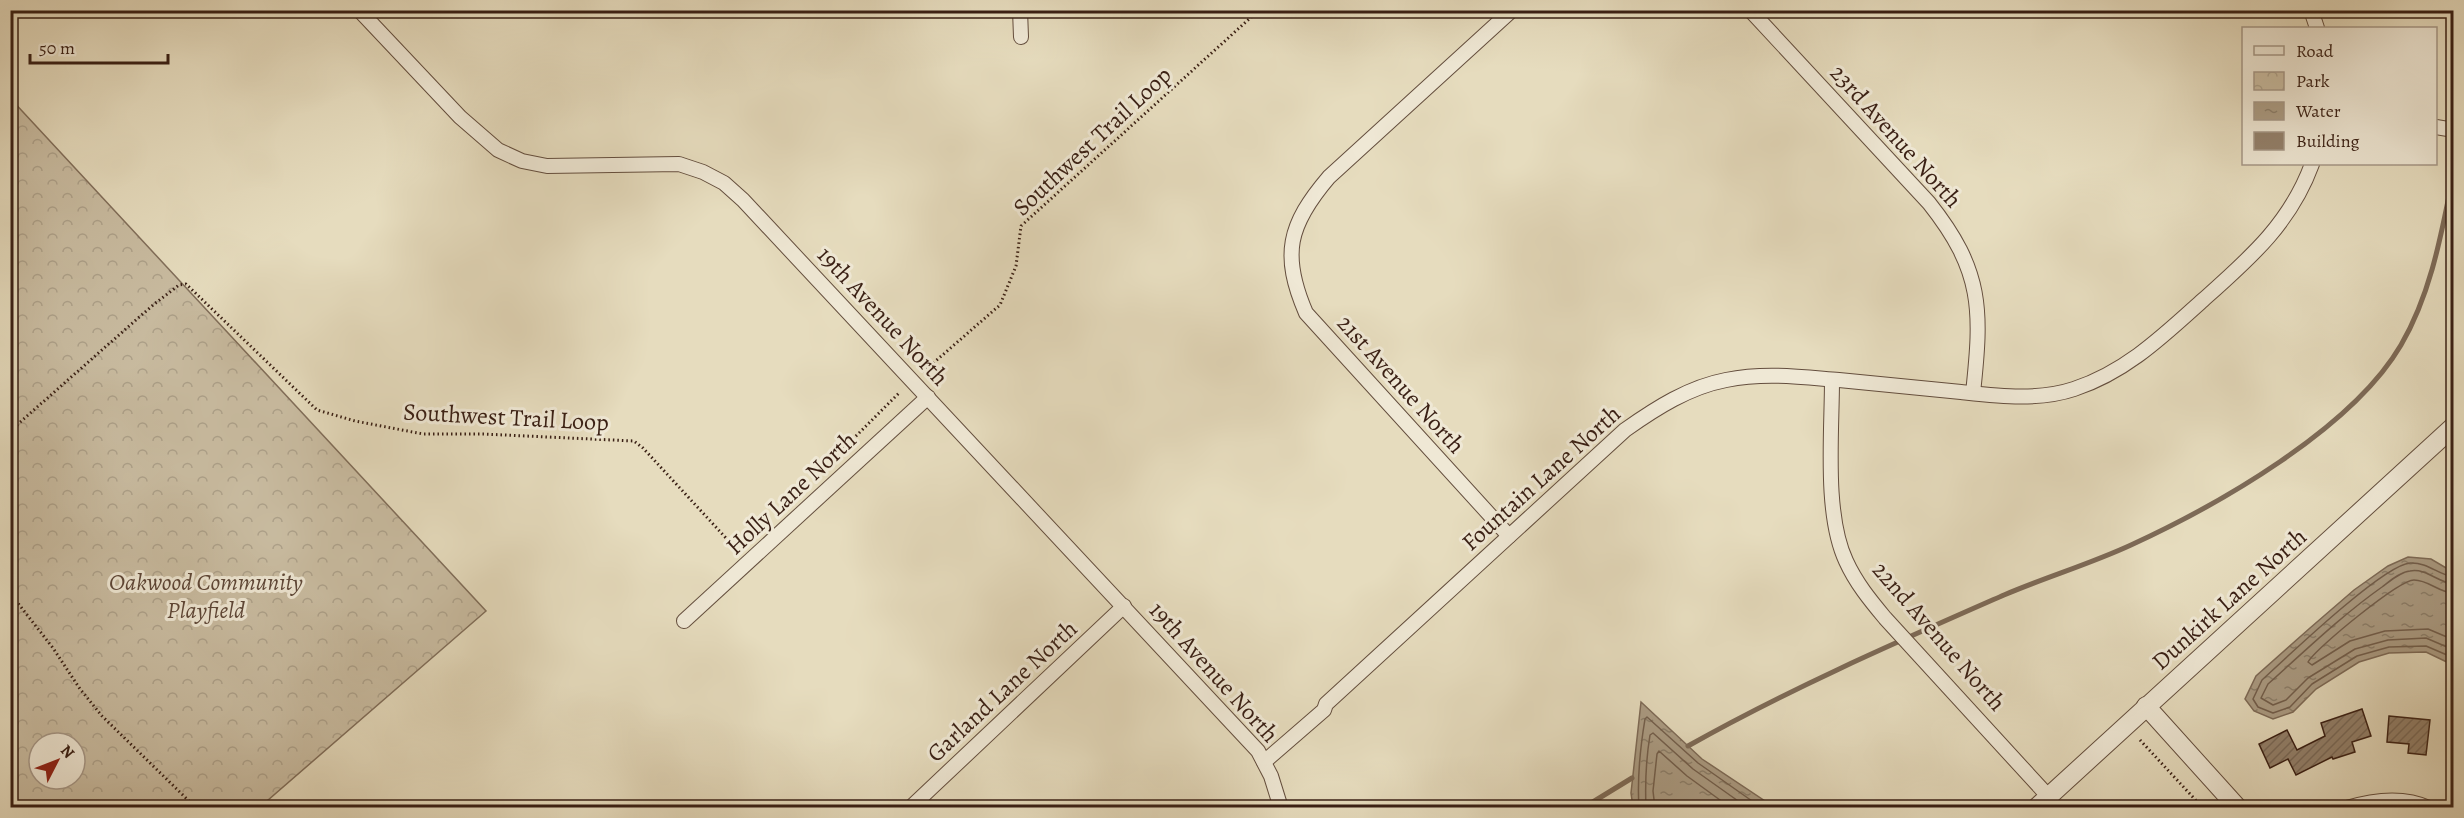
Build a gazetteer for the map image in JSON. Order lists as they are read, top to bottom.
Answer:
{
  "streets": {
    "street": [
      "23rd Avenue North",
      "19th Avenue North",
      "21st Avenue North",
      "Fountain Lane North",
      "Holly Lane North",
      "Dunkirk Lane North",
      "22nd Avenue North",
      "Garland Lane North"
    ],
    "path": ["Southwest Trail Loop"]
  },
  "crossings": [
    ["23rd Avenue North", "Fountain Lane North"],
    ["19th Avenue North", "Fountain Lane North"],
    ["19th Avenue North", "Holly Lane North"],
    ["19th Avenue North", "Garland Lane North"],
    ["21st Avenue North", "Fountain Lane North"],
    ["Fountain Lane North", "22nd Avenue North"],
    ["Dunkirk Lane North", "22nd Avenue North"]
  ],
  "parks": ["Oakwood Community Playfield"],
  "legend": [
    "Road",
    "Park",
    "Water",
    "Building"
  ],
  "scale_bar": "50 m",
  "north": "top right"
}
